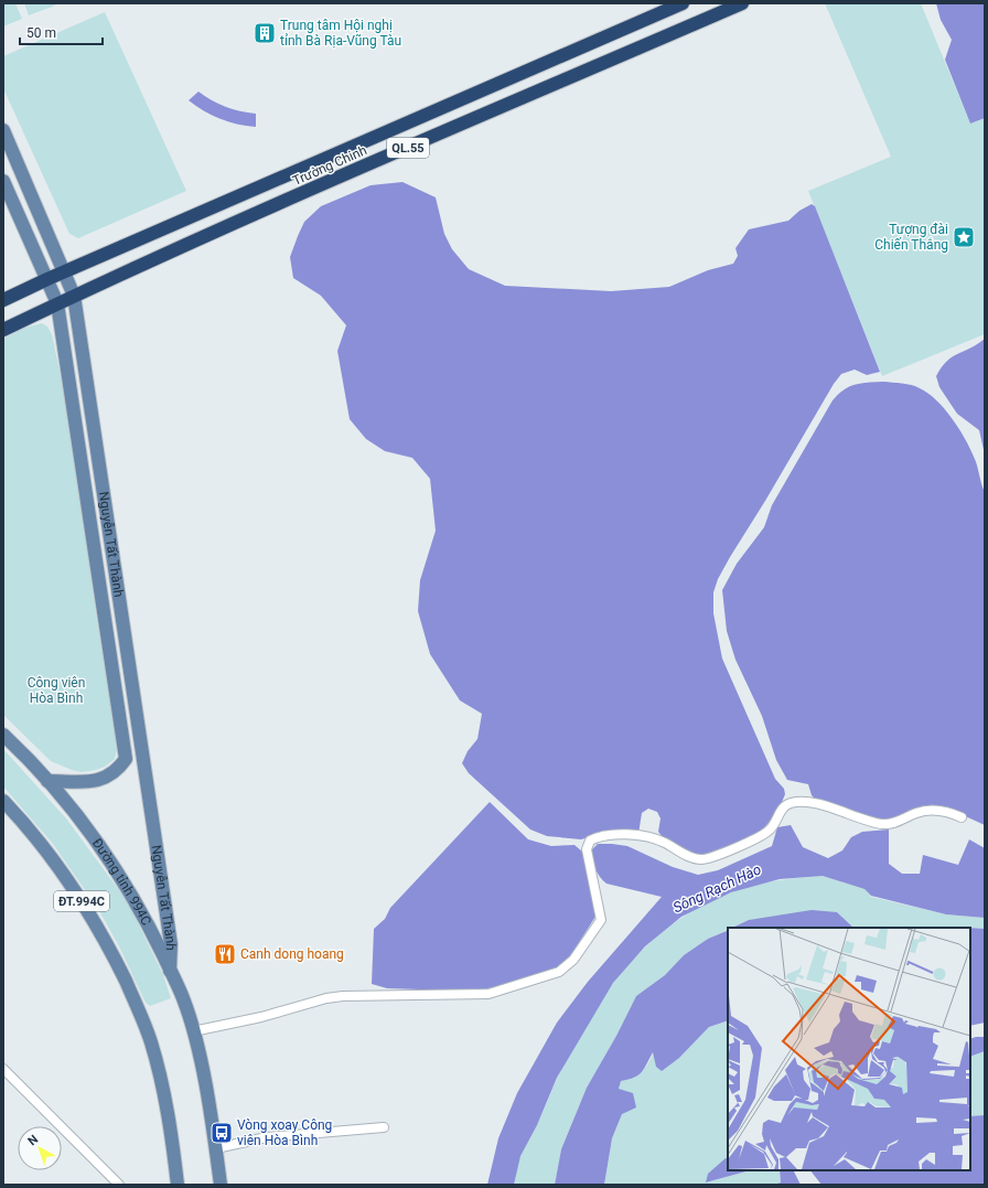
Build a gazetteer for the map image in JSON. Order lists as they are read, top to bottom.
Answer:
{
  "streets": {
    "highway": ["QL.55", "Trường Chinh"],
    "main road": ["Nguyễn Tất Thành", "Đường tỉnh 994C", "ĐT.994C"]
  },
  "crossings": [
    ["Trường Chinh", "Nguyễn Tất Thành"],
    ["Nguyễn Tất Thành", "Đường tỉnh 994C"]
  ],
  "water": ["Sông Rạch Hào"],
  "parks": ["Công viên Hòa Bình"],
  "places": {
    "building": ["Trung tâm Hội nghị tỉnh Bà Rịa-Vũng Tàu"],
    "place": ["Tượng đài Chiến Thắng"],
    "restaurant": ["Canh dong hoang"],
    "bus stop": ["Vòng xoay Công viên Hòa Bình"]
  },
  "scale_bar": "50 m",
  "north": "top left"
}
